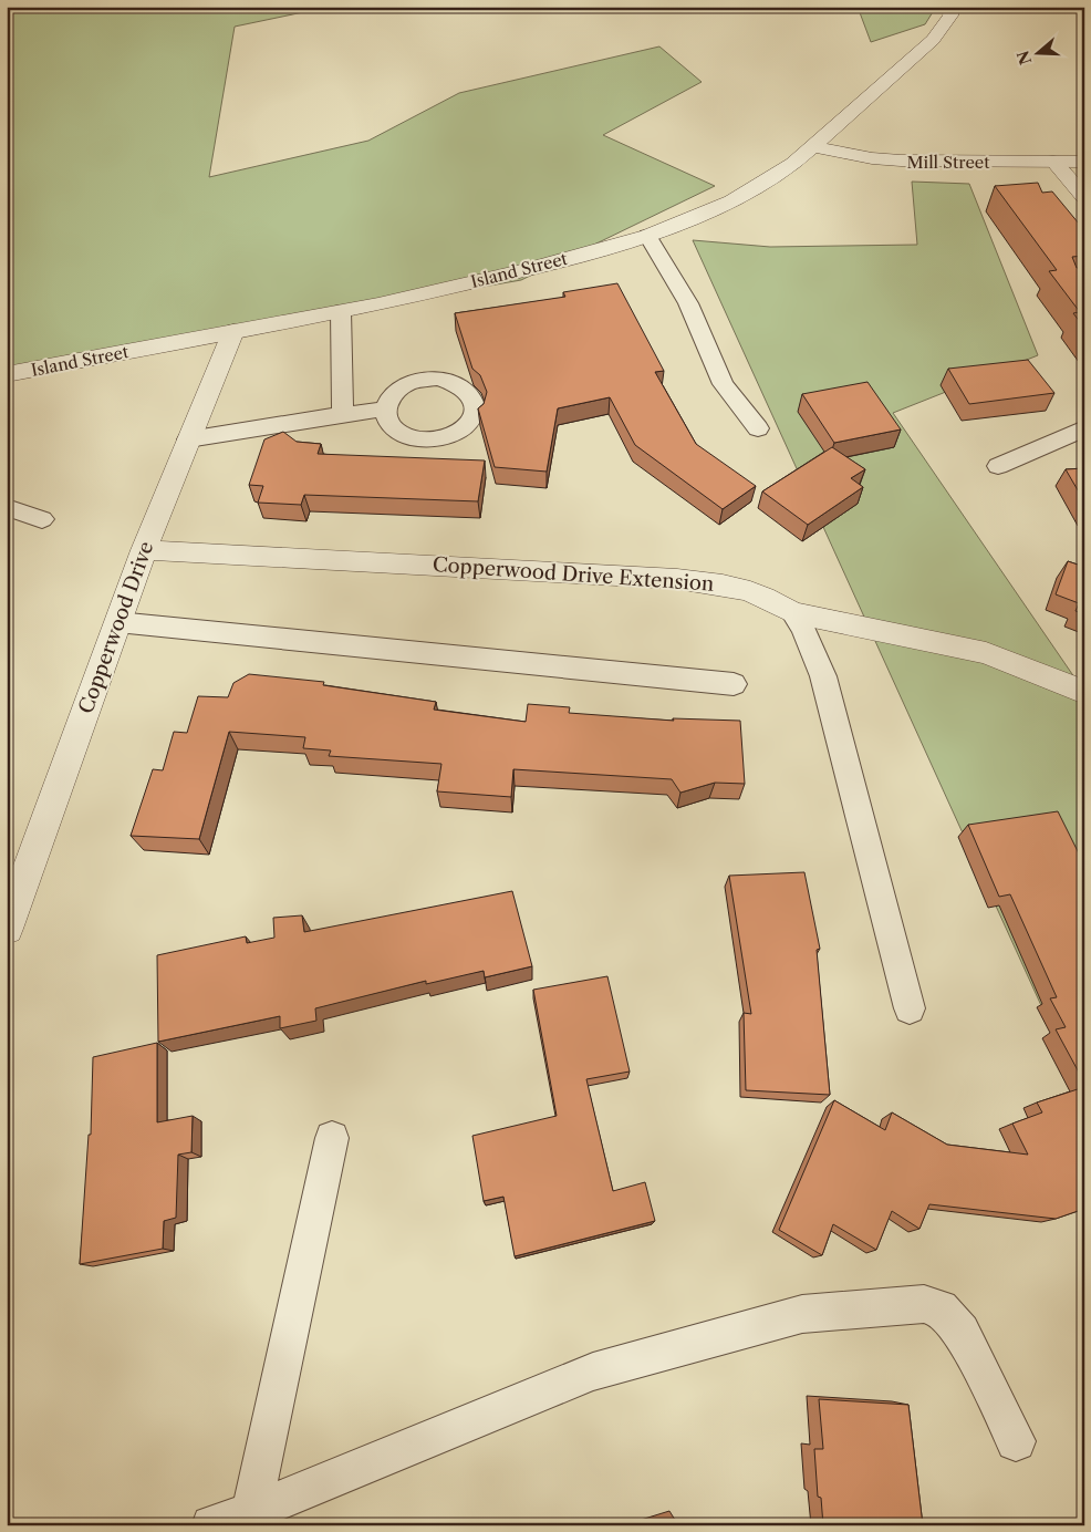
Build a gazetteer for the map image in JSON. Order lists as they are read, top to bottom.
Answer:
{
  "streets": {
    "street": [
      "Mill Street",
      "Island Street",
      "Copperwood Drive Extension",
      "Copperwood Drive"
    ]
  },
  "crossings": [
    ["Mill Street", "Island Street"],
    ["Island Street", "Copperwood Drive"],
    ["Copperwood Drive Extension", "Copperwood Drive"]
  ],
  "north": "left"
}
